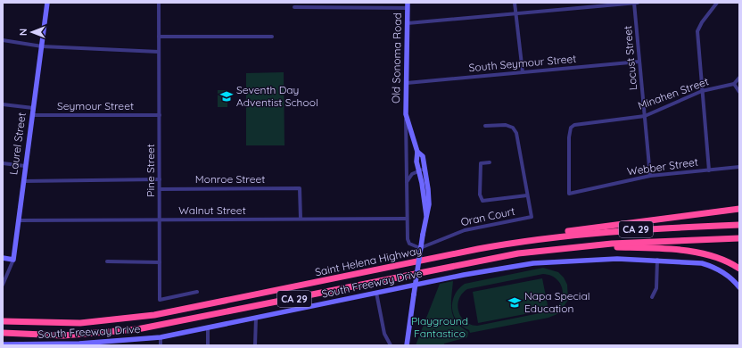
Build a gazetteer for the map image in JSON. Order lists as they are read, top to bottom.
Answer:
{
  "streets": {
    "highway": ["CA 29", "Saint Helena Highway"],
    "street": [
      "Old Sonoma Road",
      "Locust Street",
      "South Seymour Street",
      "Minahen Street",
      "Seymour Street",
      "Laurel Street",
      "Webber Street",
      "Pine Street",
      "Monroe Street",
      "Walnut Street",
      "Oran Court",
      "South Freeway Drive"
    ]
  },
  "crossings": [
    ["Old Sonoma Road", "South Seymour Street"],
    ["Old Sonoma Road", "Walnut Street"],
    ["Old Sonoma Road", "Oran Court"],
    ["Locust Street", "South Seymour Street"],
    ["Locust Street", "Minahen Street"],
    ["Locust Street", "Webber Street"],
    ["Minahen Street", "Webber Street"],
    ["Seymour Street", "Laurel Street"],
    ["Seymour Street", "Pine Street"],
    ["Laurel Street", "Walnut Street"],
    ["Pine Street", "Monroe Street"],
    ["Pine Street", "Walnut Street"],
    ["Monroe Street", "Walnut Street"]
  ],
  "parks": ["Playground Fantastico"],
  "places": {
    "school or university": ["Seventh Day Adventist School", "Napa Special Education"]
  },
  "north": "left"
}
